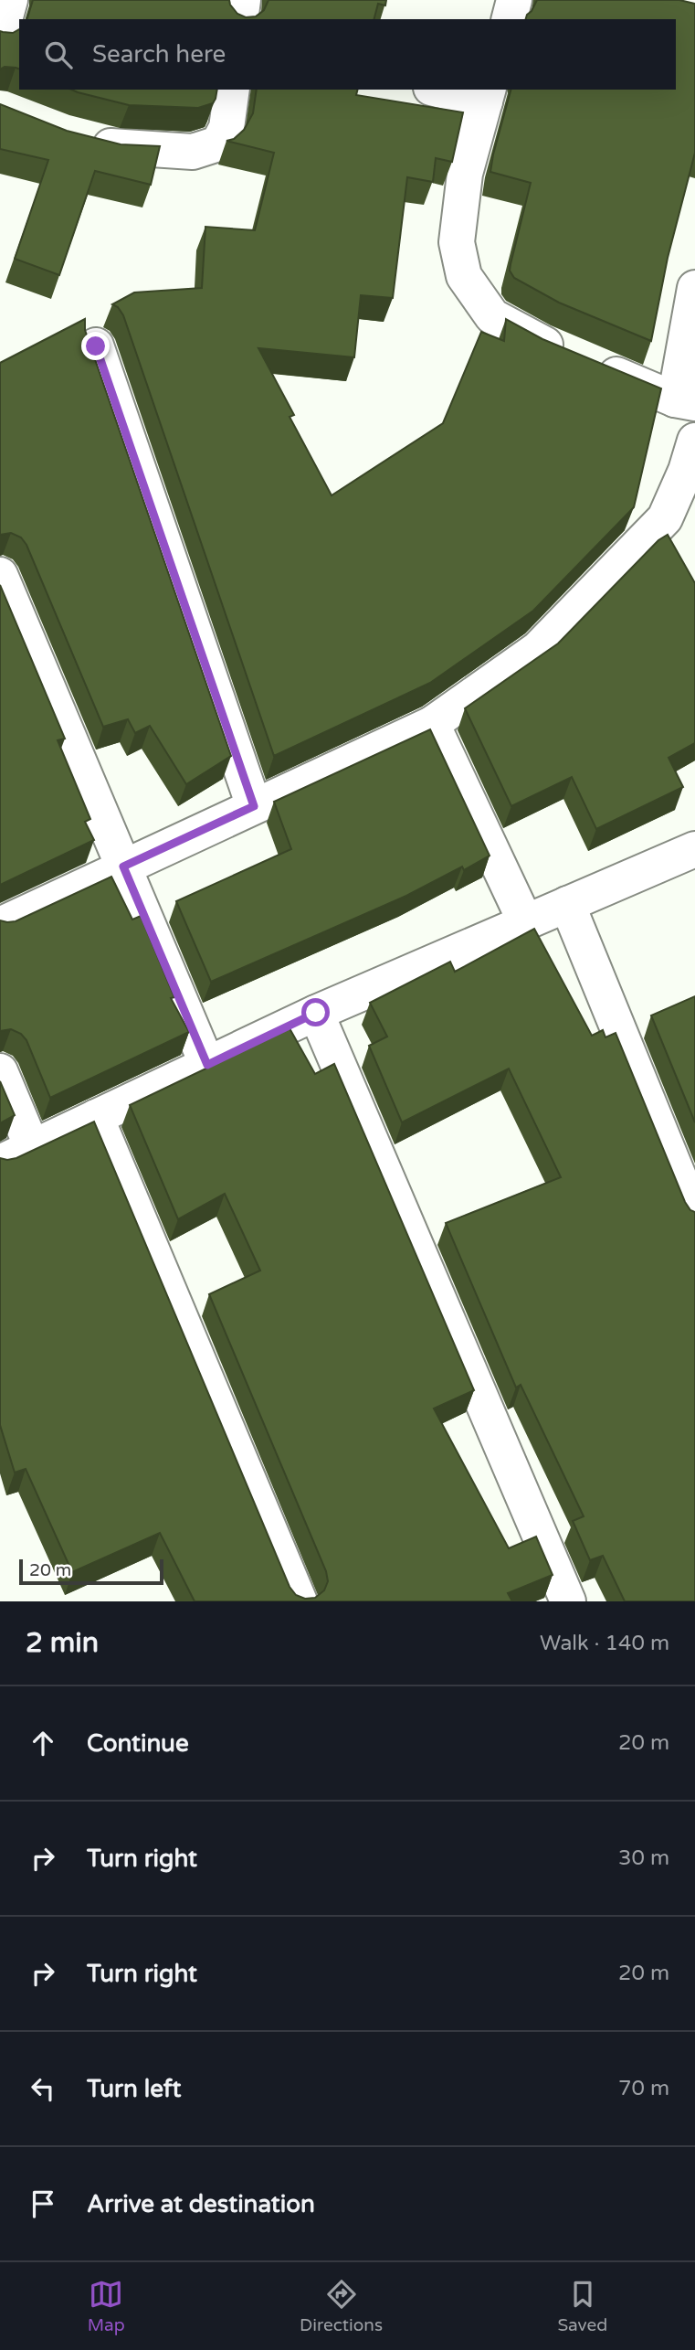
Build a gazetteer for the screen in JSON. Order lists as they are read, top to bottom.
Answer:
{
  "scale_bar": "20 m",
  "page": {
    "search": "Search here",
    "scale": "20 m",
    "heading": ["2 min", "Walk · 140 m"],
    "list": [
      ["Continue", "20 m"],
      ["Turn right", "30 m"],
      ["Turn right", "20 m"],
      ["Turn left", "70 m"],
      "Arrive at destination"
    ],
    "nav": ["Map", "Directions", "Saved"]
  }
}
